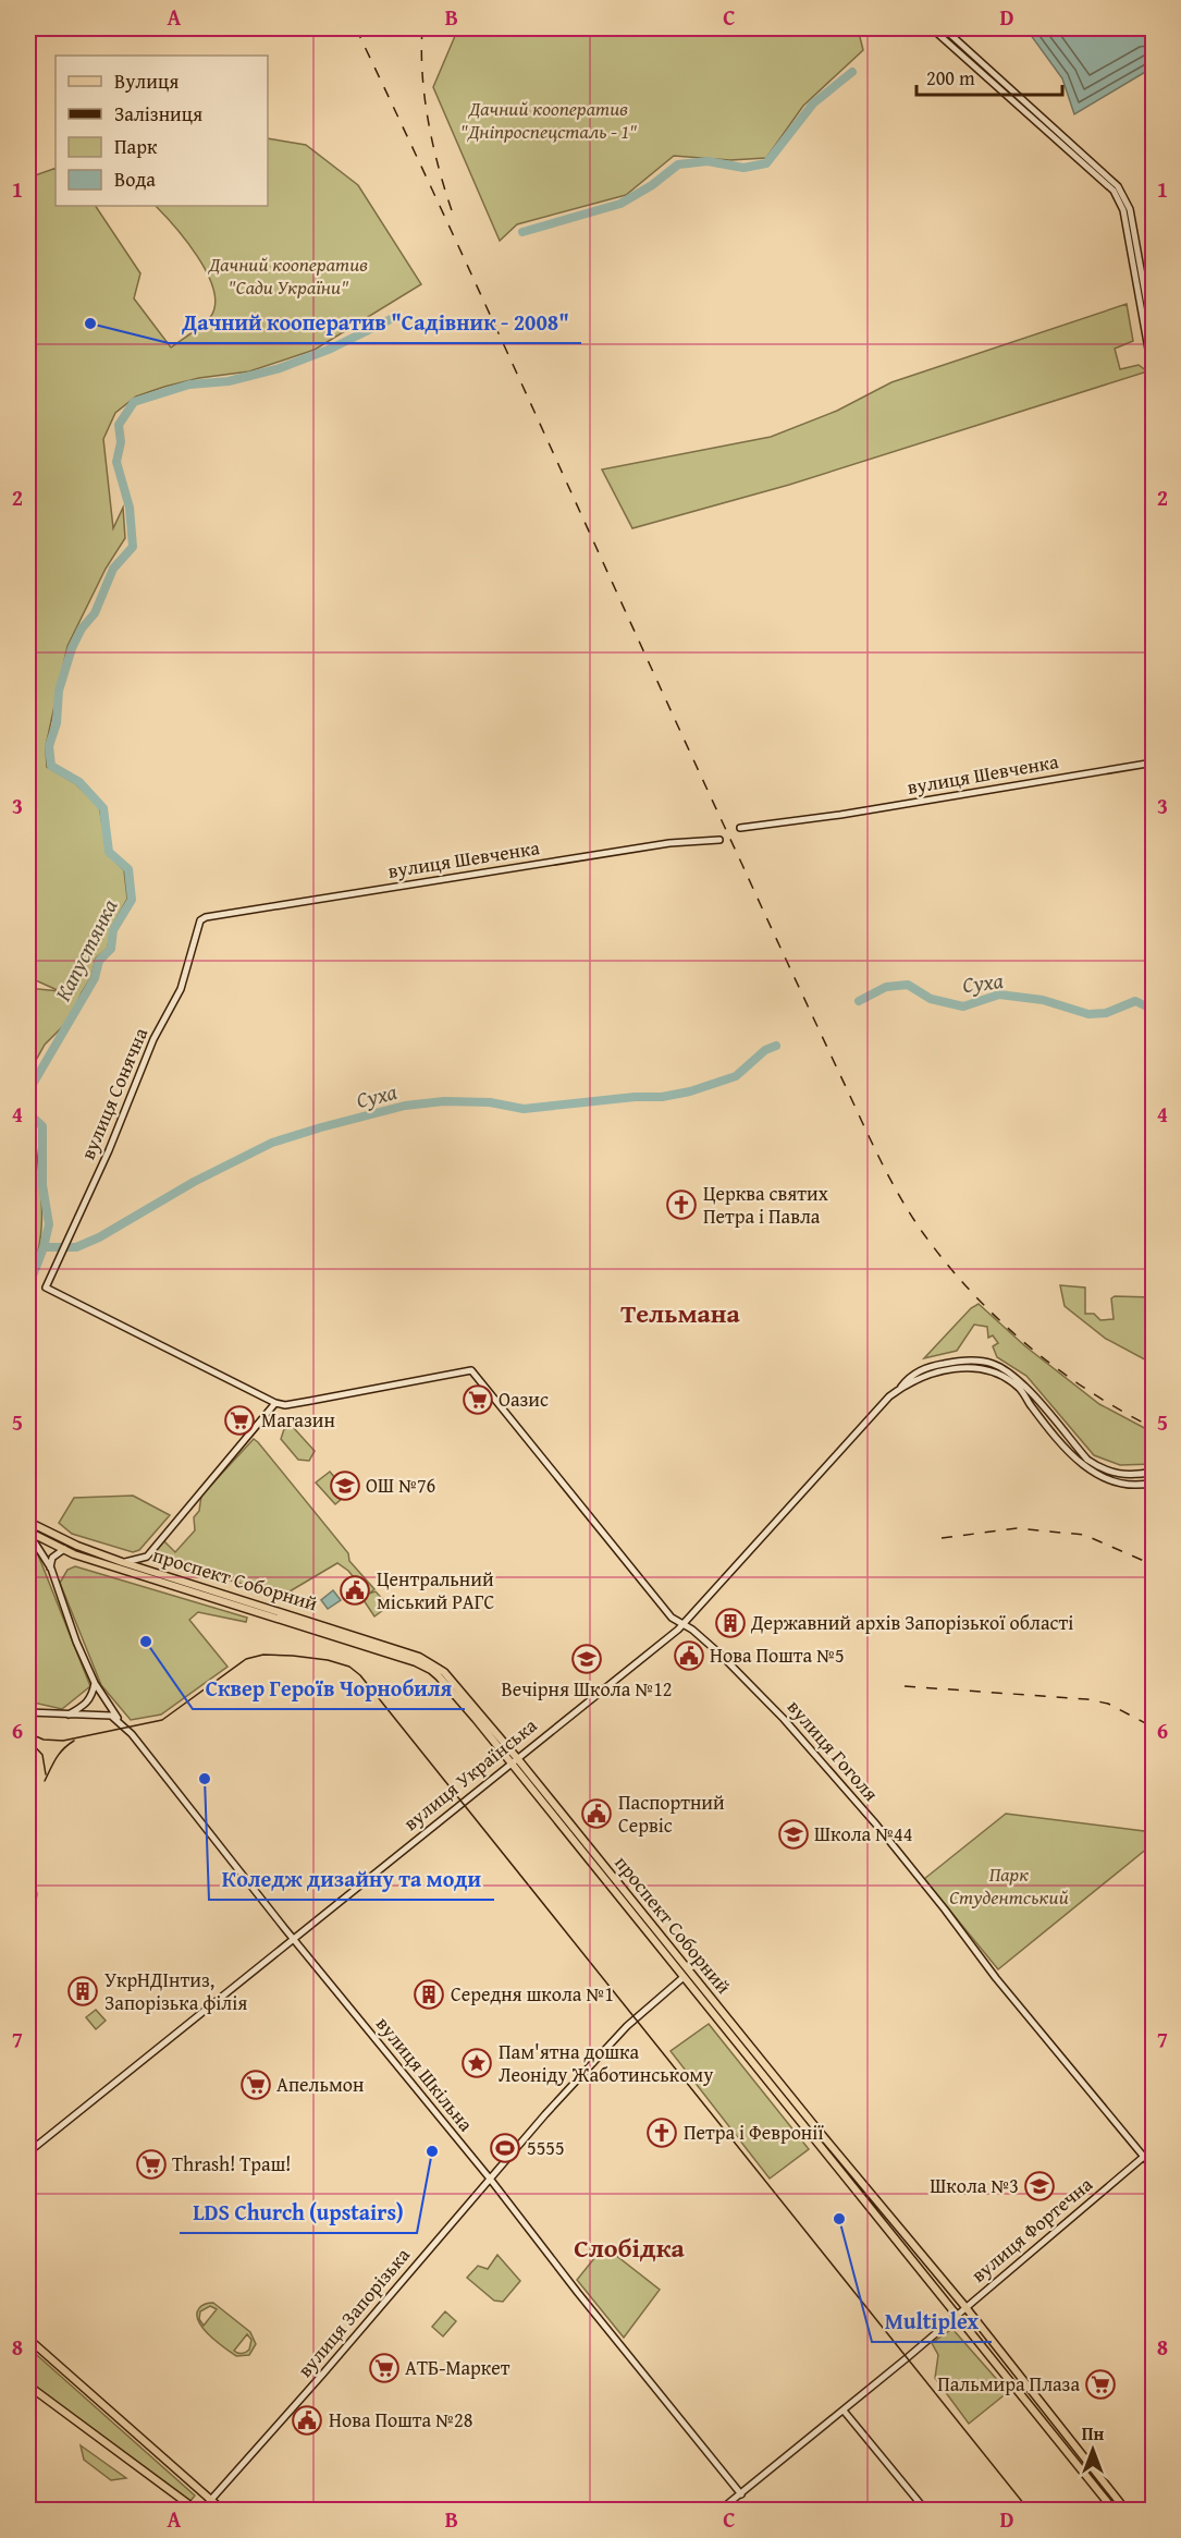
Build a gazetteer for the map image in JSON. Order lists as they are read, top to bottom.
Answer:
{
  "streets": {
    "main road": ["проспект Соборний"],
    "street": [
      "вулиця Шевченка",
      "вулиця Сонячна",
      "вулиця Гоголя",
      "вулиця Українська",
      "вулиця Шкільна",
      "вулиця Фортечна",
      "вулиця Запорізька"
    ]
  },
  "crossings": [
    ["вулиця Шевченка", "вулиця Сонячна"],
    ["вулиця Сонячна", "вулиця Гоголя"],
    ["проспект Соборний", "вулиця Українська"],
    ["проспект Соборний", "вулиця Фортечна"],
    ["проспект Соборний", "вулиця Запорізька"],
    ["вулиця Гоголя", "вулиця Українська"],
    ["вулиця Гоголя", "вулиця Фортечна"],
    ["вулиця Українська", "вулиця Шкільна"],
    ["вулиця Шкільна", "вулиця Фортечна"],
    ["вулиця Шкільна", "вулиця Запорізька"]
  ],
  "districts": ["Тельмана", "Слобідка"],
  "water": ["Капустянка", "Суха"],
  "parks": ["Дачний кооператив \"Дніпроспецсталь - 1\"", "Дачний кооператив \"Сади України\"", "Парк Студентський"],
  "places": {
    "other": [
      "Дачний кооператив \"Садівник - 2008\"",
      "Сквер Героїв Чорнобиля",
      "Коледж дизайну та моди",
      "LDS Church (upstairs)",
      "Multiplex"
    ],
    "church": ["Церква святих Петра і Павла", "Петра і Февронії"],
    "supermarket": [
      "Оазис",
      "Магазин",
      "Апельмон",
      "Thrash! Траш!",
      "АТБ-Маркет",
      "Пальмира Плаза"
    ],
    "school or university": [
      "ОШ №76",
      "Вечірня Школа №12",
      "Школа №44",
      "Школа №3"
    ],
    "public building": [
      "Центральний міський РАГС",
      "Нова Пошта №5",
      "Паспортний Сервіс",
      "Нова Пошта №28"
    ],
    "building": ["Державний архів Запорізької області", "УкрНДІнтиз, Запорізька філія", "Середня школа №1"],
    "place": ["Пам'ятна дошка Леоніду Жаботинському"],
    "sports": ["5555"]
  },
  "legend": [
    "Вулиця",
    "Залізниця",
    "Парк",
    "Вода"
  ],
  "scale_bar": "200 m",
  "north": "top",
  "grid": {
    "columns": [
      "A",
      "B",
      "C",
      "D"
    ],
    "rows": [
      "1",
      "2",
      "3",
      "4",
      "5",
      "6",
      "7",
      "8"
    ]
  }
}
